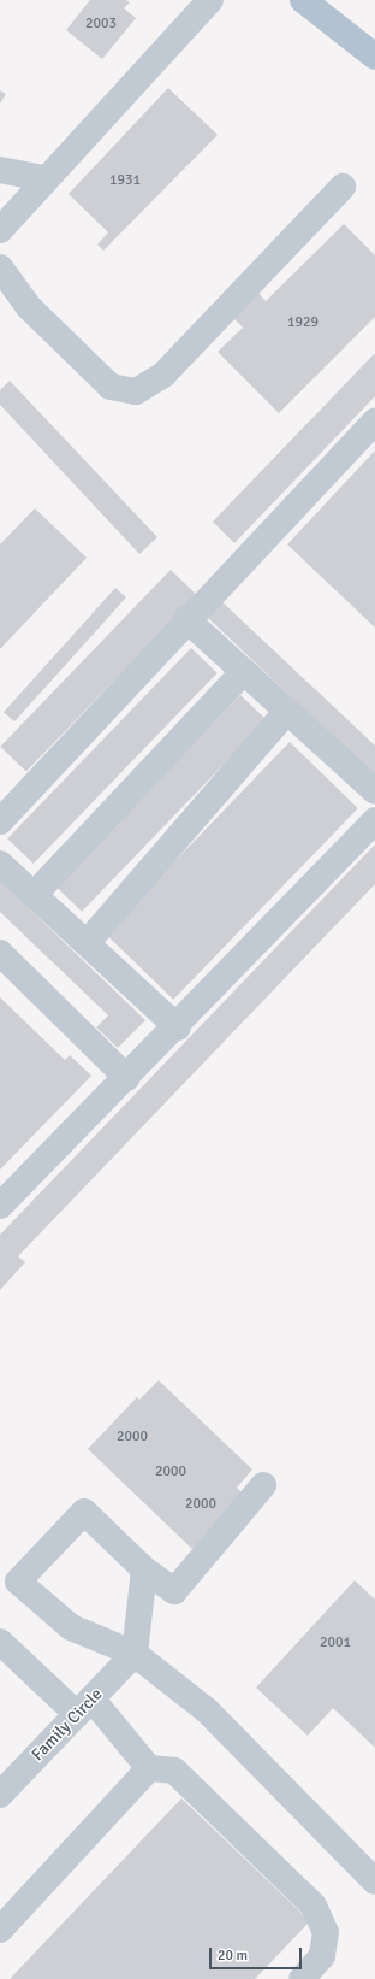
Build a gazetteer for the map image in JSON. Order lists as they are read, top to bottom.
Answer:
{
  "streets": {
    "street": ["Family Circle"]
  },
  "house_numbers": [
    "2003",
    "1931",
    "1929",
    "2000",
    "2000",
    "2000",
    "2001"
  ],
  "scale_bar": "20 m"
}
